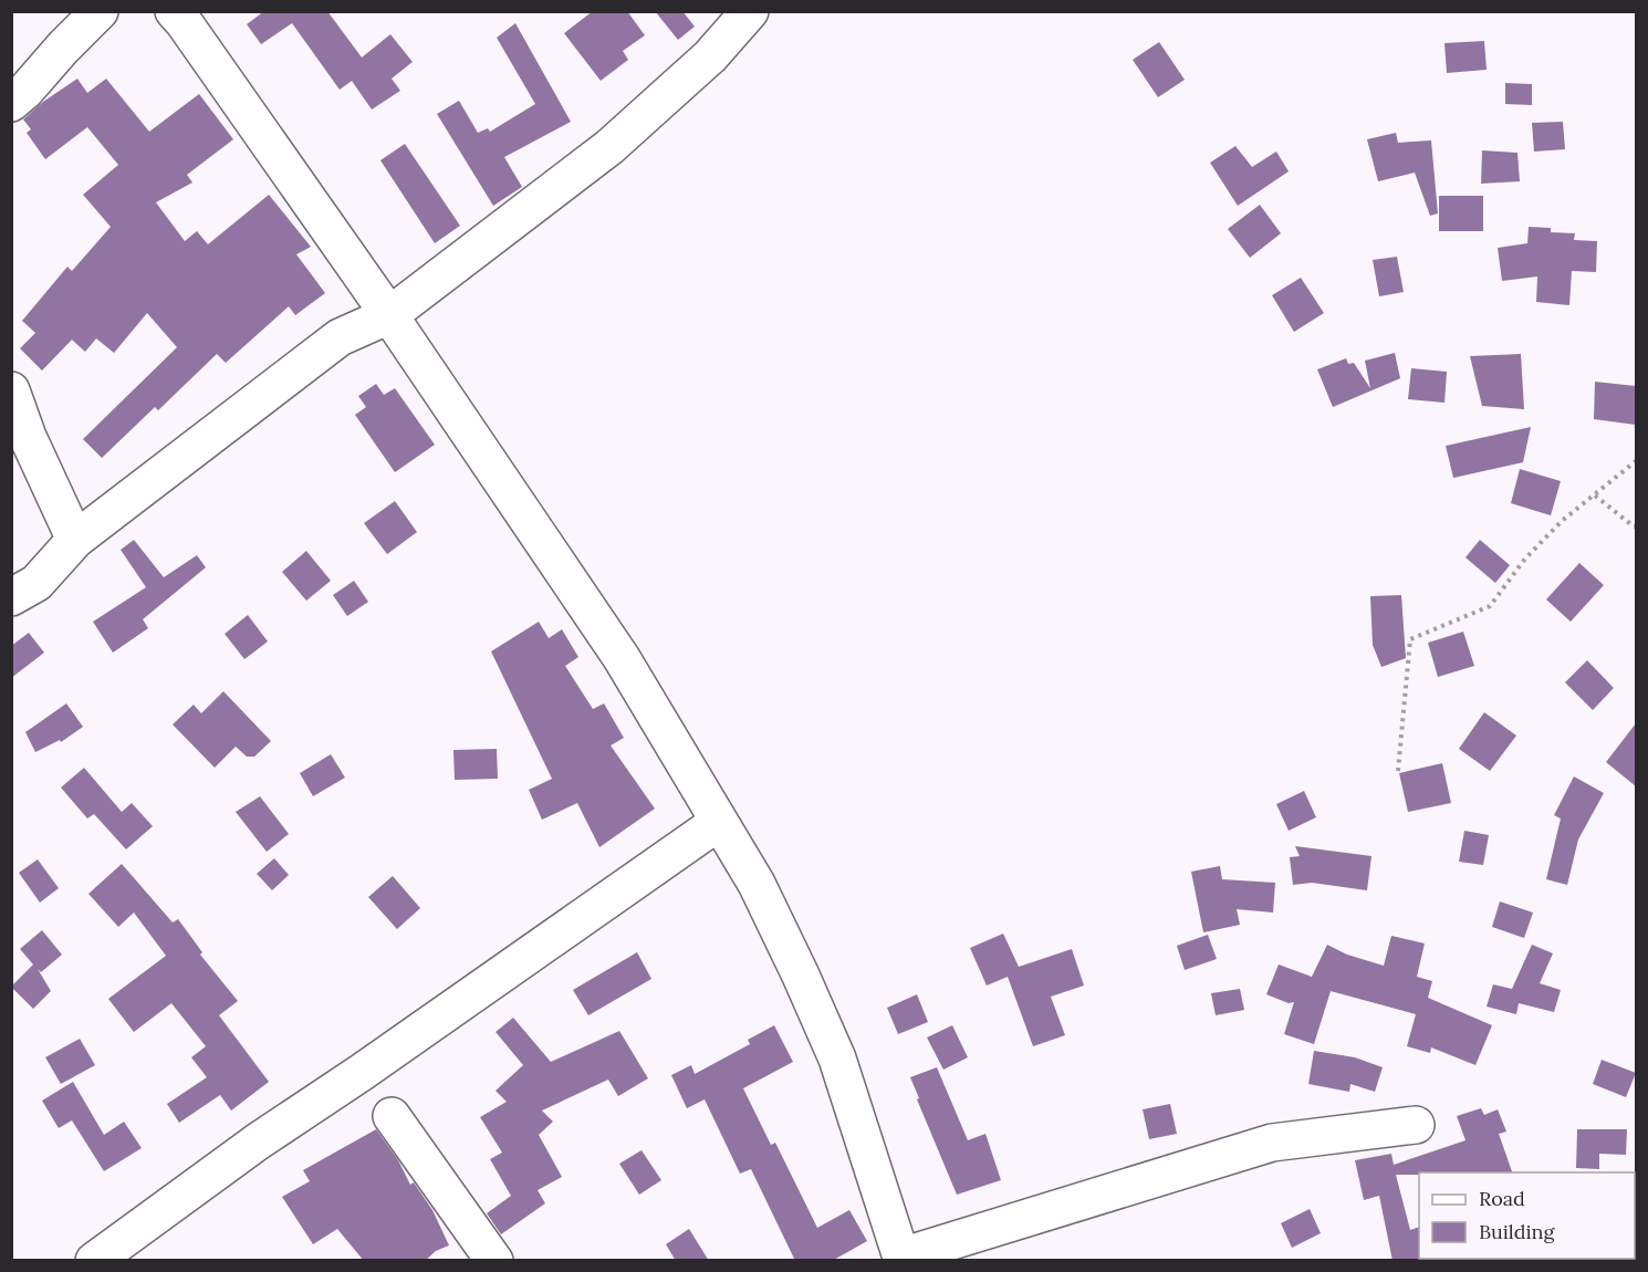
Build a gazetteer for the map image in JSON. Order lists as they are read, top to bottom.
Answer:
{
  "legend": ["Road", "Building"]
}
